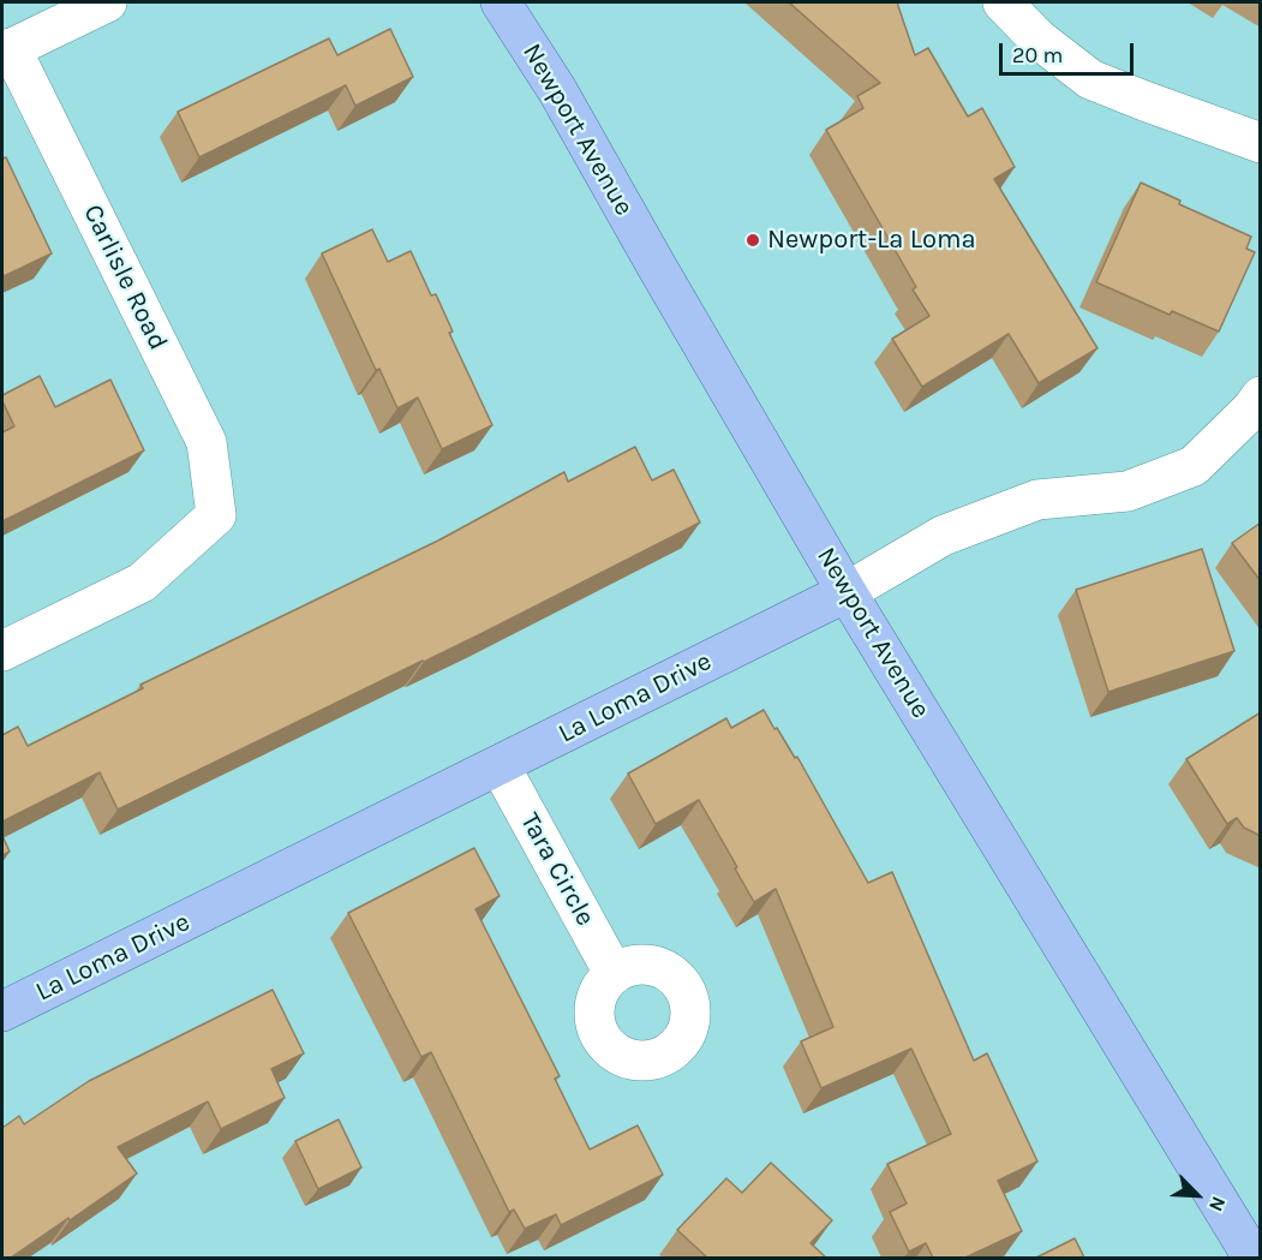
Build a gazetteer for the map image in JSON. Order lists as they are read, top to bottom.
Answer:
{
  "streets": {
    "main road": ["Newport Avenue", "La Loma Drive"],
    "street": ["Carlisle Road", "Tara Circle"]
  },
  "crossings": [
    ["Newport Avenue", "La Loma Drive"],
    ["La Loma Drive", "Tara Circle"]
  ],
  "places": ["Newport-La Loma"],
  "scale_bar": "20 m",
  "north": "bottom right"
}
